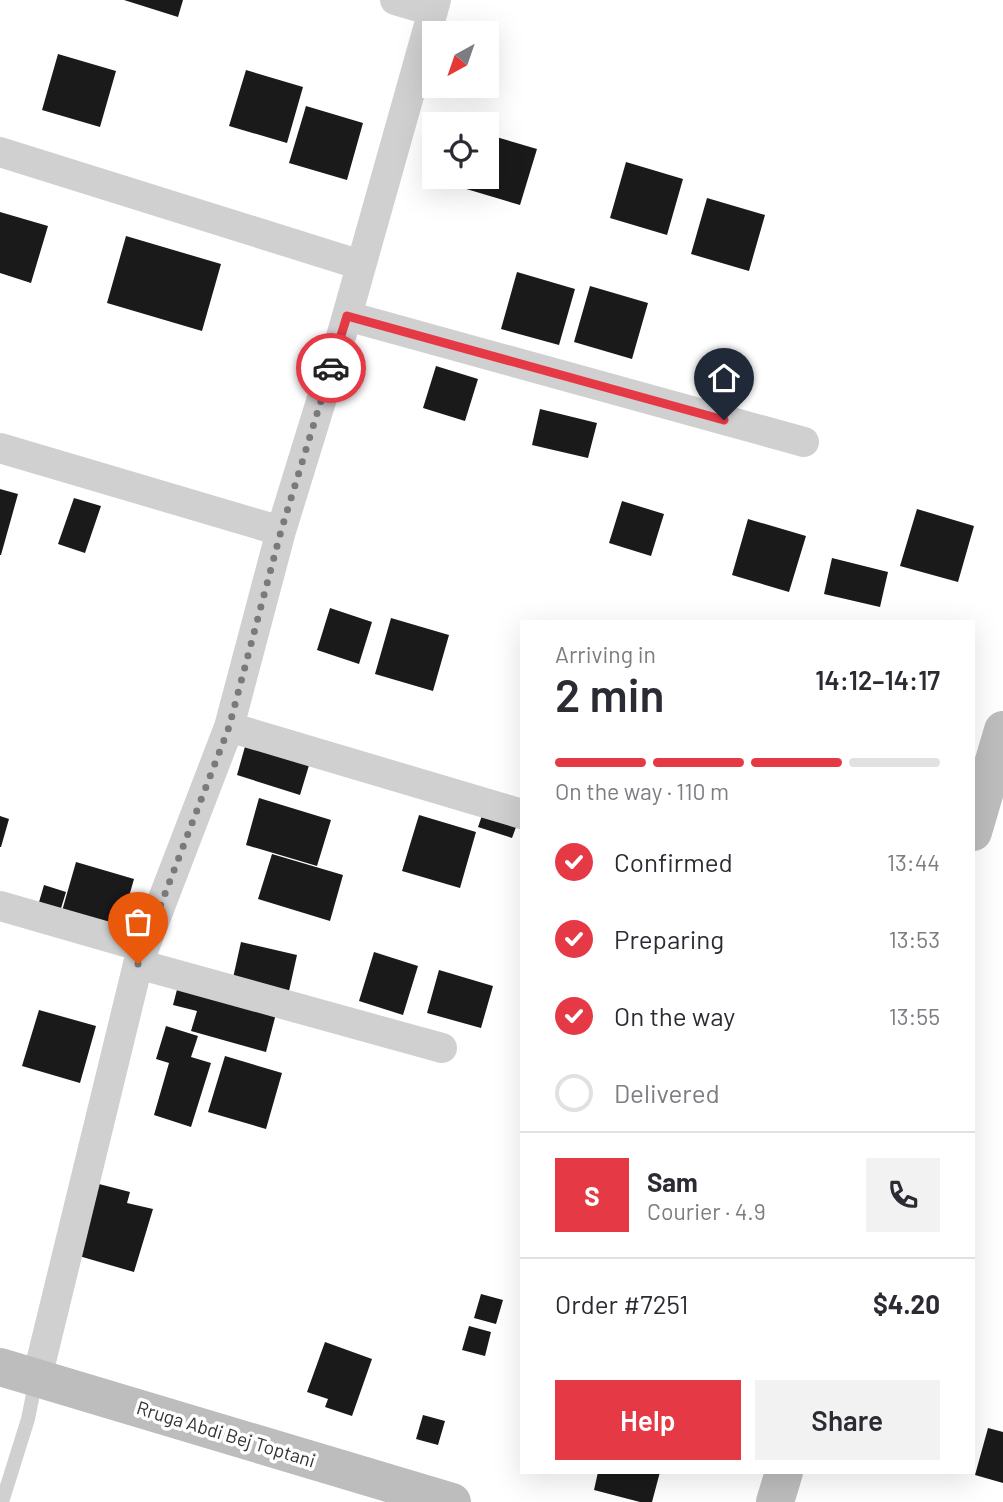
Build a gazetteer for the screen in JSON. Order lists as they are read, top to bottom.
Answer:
{
  "streets": {
    "main road": ["Rruga Abdi Bej Toptani"]
  },
  "north": "bottom left",
  "page": {
    "heading": ["2 min", "Arriving in", "14:12–14:17"],
    "panel": [
      "Sam",
      "Courier · 4.9",
      "Order #7251",
      "$4.20"
    ],
    "bar": "On the way · 110 m",
    "list": [
      ["Confirmed", "13:44"],
      ["Preparing", "13:53"],
      ["On the way", "13:55"],
      "Delivered"
    ],
    "round": "S",
    "buttons": ["Help", "Share"]
  }
}
